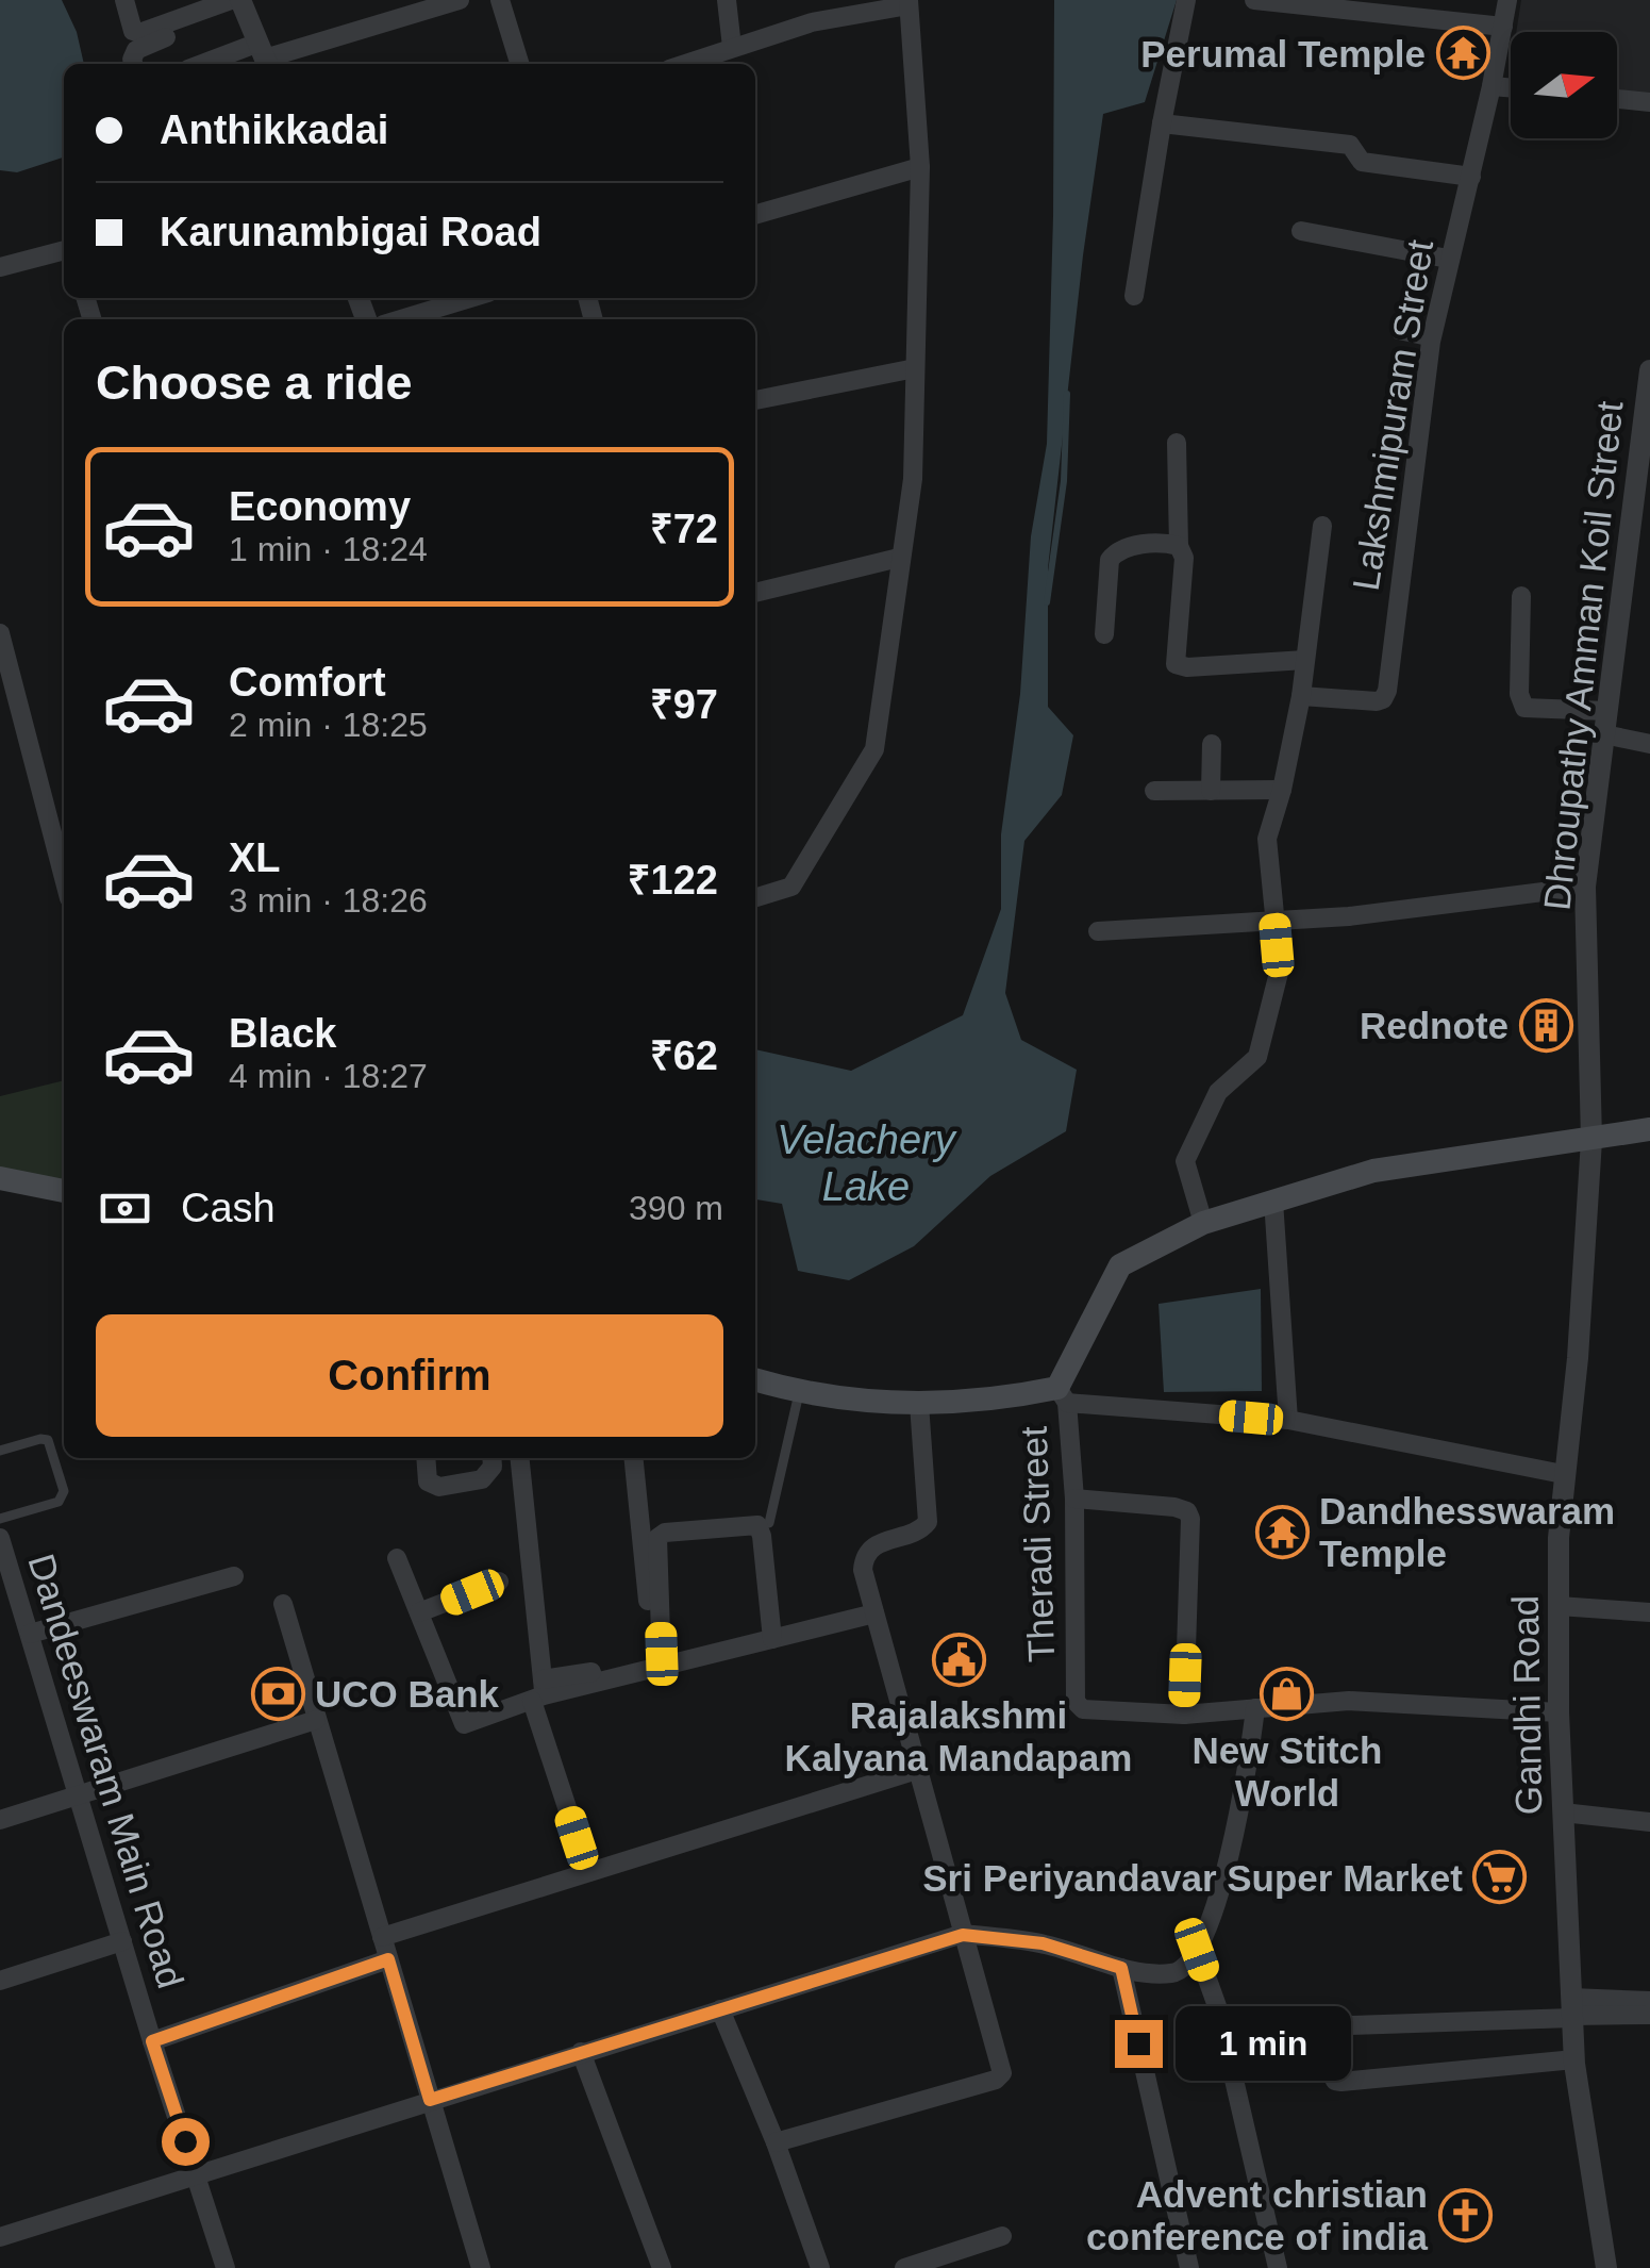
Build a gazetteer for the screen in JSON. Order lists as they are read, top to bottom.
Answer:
{
  "streets": {
    "street": [
      "Lakshmipuram Street",
      "Dhroupathy Amman Koil Street",
      "Theradi Street",
      "Gandhi Road",
      "Dandeeswaram Main Road"
    ]
  },
  "crossings": [
    ["Dhroupathy Amman Koil Street", "Gandhi Road"]
  ],
  "water": ["Velachery Lake"],
  "places": {
    "temple": ["Perumal Temple", "Dandhesswaram Temple"],
    "building": ["Rednote"],
    "public building": ["Rajalakshmi Kalyana Mandapam"],
    "bank": ["UCO Bank"],
    "shop": ["New Stitch World"],
    "supermarket": ["Sri Periyandavar Super Market"],
    "church": ["Advent christian conference of india"]
  },
  "north": "right",
  "page": {
    "banner": ["Anthikkadai", "Karunambigai Road"],
    "heading": "Choose a ride",
    "list": [
      {
        "name": "Economy",
        "note": "1 min · 18:24",
        "value": "₹72"
      },
      {
        "name": "Comfort",
        "note": "2 min · 18:25",
        "value": "₹97"
      },
      {
        "name": "XL",
        "note": "3 min · 18:26",
        "value": "₹122"
      },
      {
        "name": "Black",
        "note": "4 min · 18:27",
        "value": "₹62"
      }
    ],
    "pay": ["Cash", "390 m"],
    "buttons": "Confirm",
    "bubble": "1 min"
  }
}
